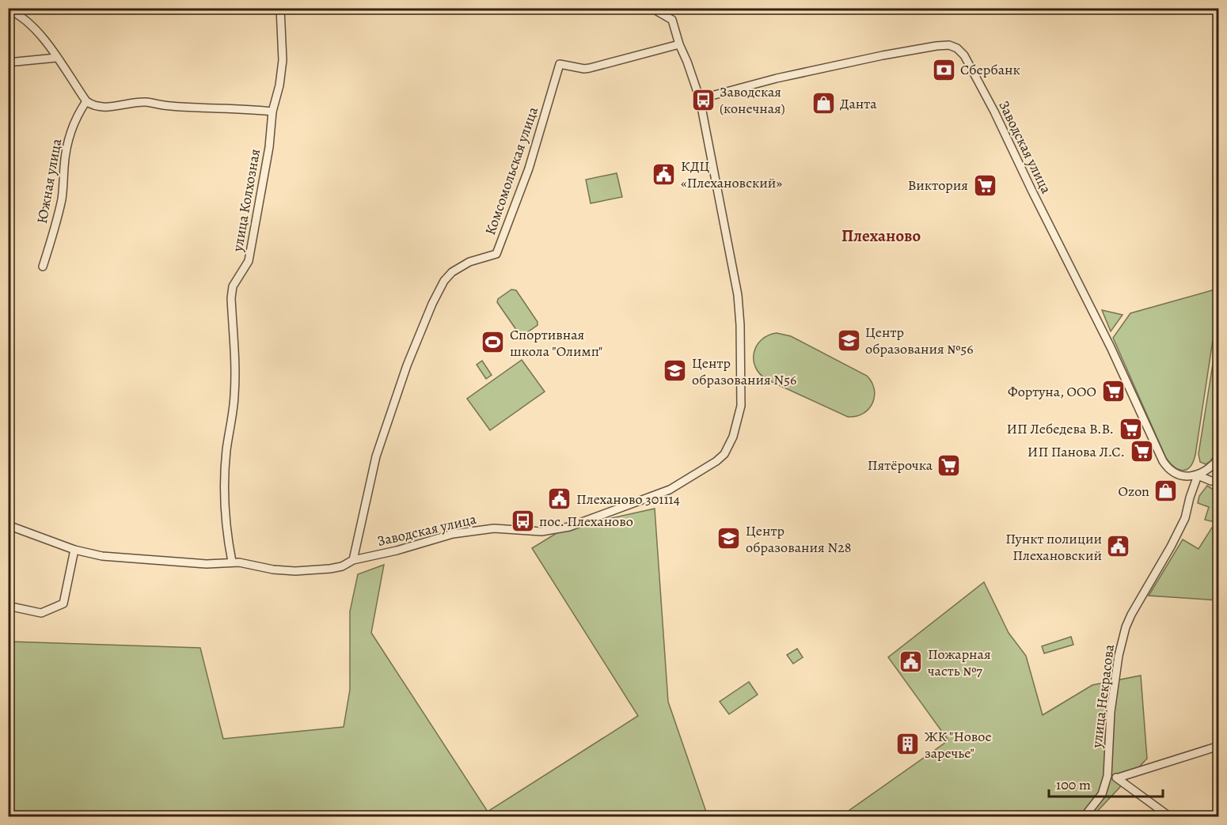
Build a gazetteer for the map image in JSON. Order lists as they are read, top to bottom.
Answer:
{
  "streets": {
    "street": [
      "Заводская улица",
      "Комсомольская улица",
      "Южная улица",
      "улица Колхозная",
      "улица Некрасова"
    ]
  },
  "crossings": [
    ["Заводская улица", "Комсомольская улица"],
    ["Заводская улица", "улица Колхозная"],
    ["Заводская улица", "улица Некрасова"]
  ],
  "districts": ["Плеханово"],
  "places": {
    "bank": ["Сбербанк"],
    "bus stop": ["Заводская (конечная)", "пос. Плеханово"],
    "shop": ["Данта", "Ozon"],
    "public building": [
      "КДЦ «Плехановский»",
      "Плеханово 301114",
      "Пункт полиции Плехановский",
      "Пожарная часть №7"
    ],
    "supermarket": [
      "Виктория",
      "Фортуна, ООО",
      "ИП Лебедева В.В.",
      "ИП Панова Л.С.",
      "Пятёрочка"
    ],
    "school or university": ["Центр образования №56", "Центр образования N56", "Центр образования N28"],
    "sports": ["Спортивная школа \"Олимп\""],
    "building": ["ЖК \"Новое заречье\""]
  },
  "scale_bar": "100 m"
}
